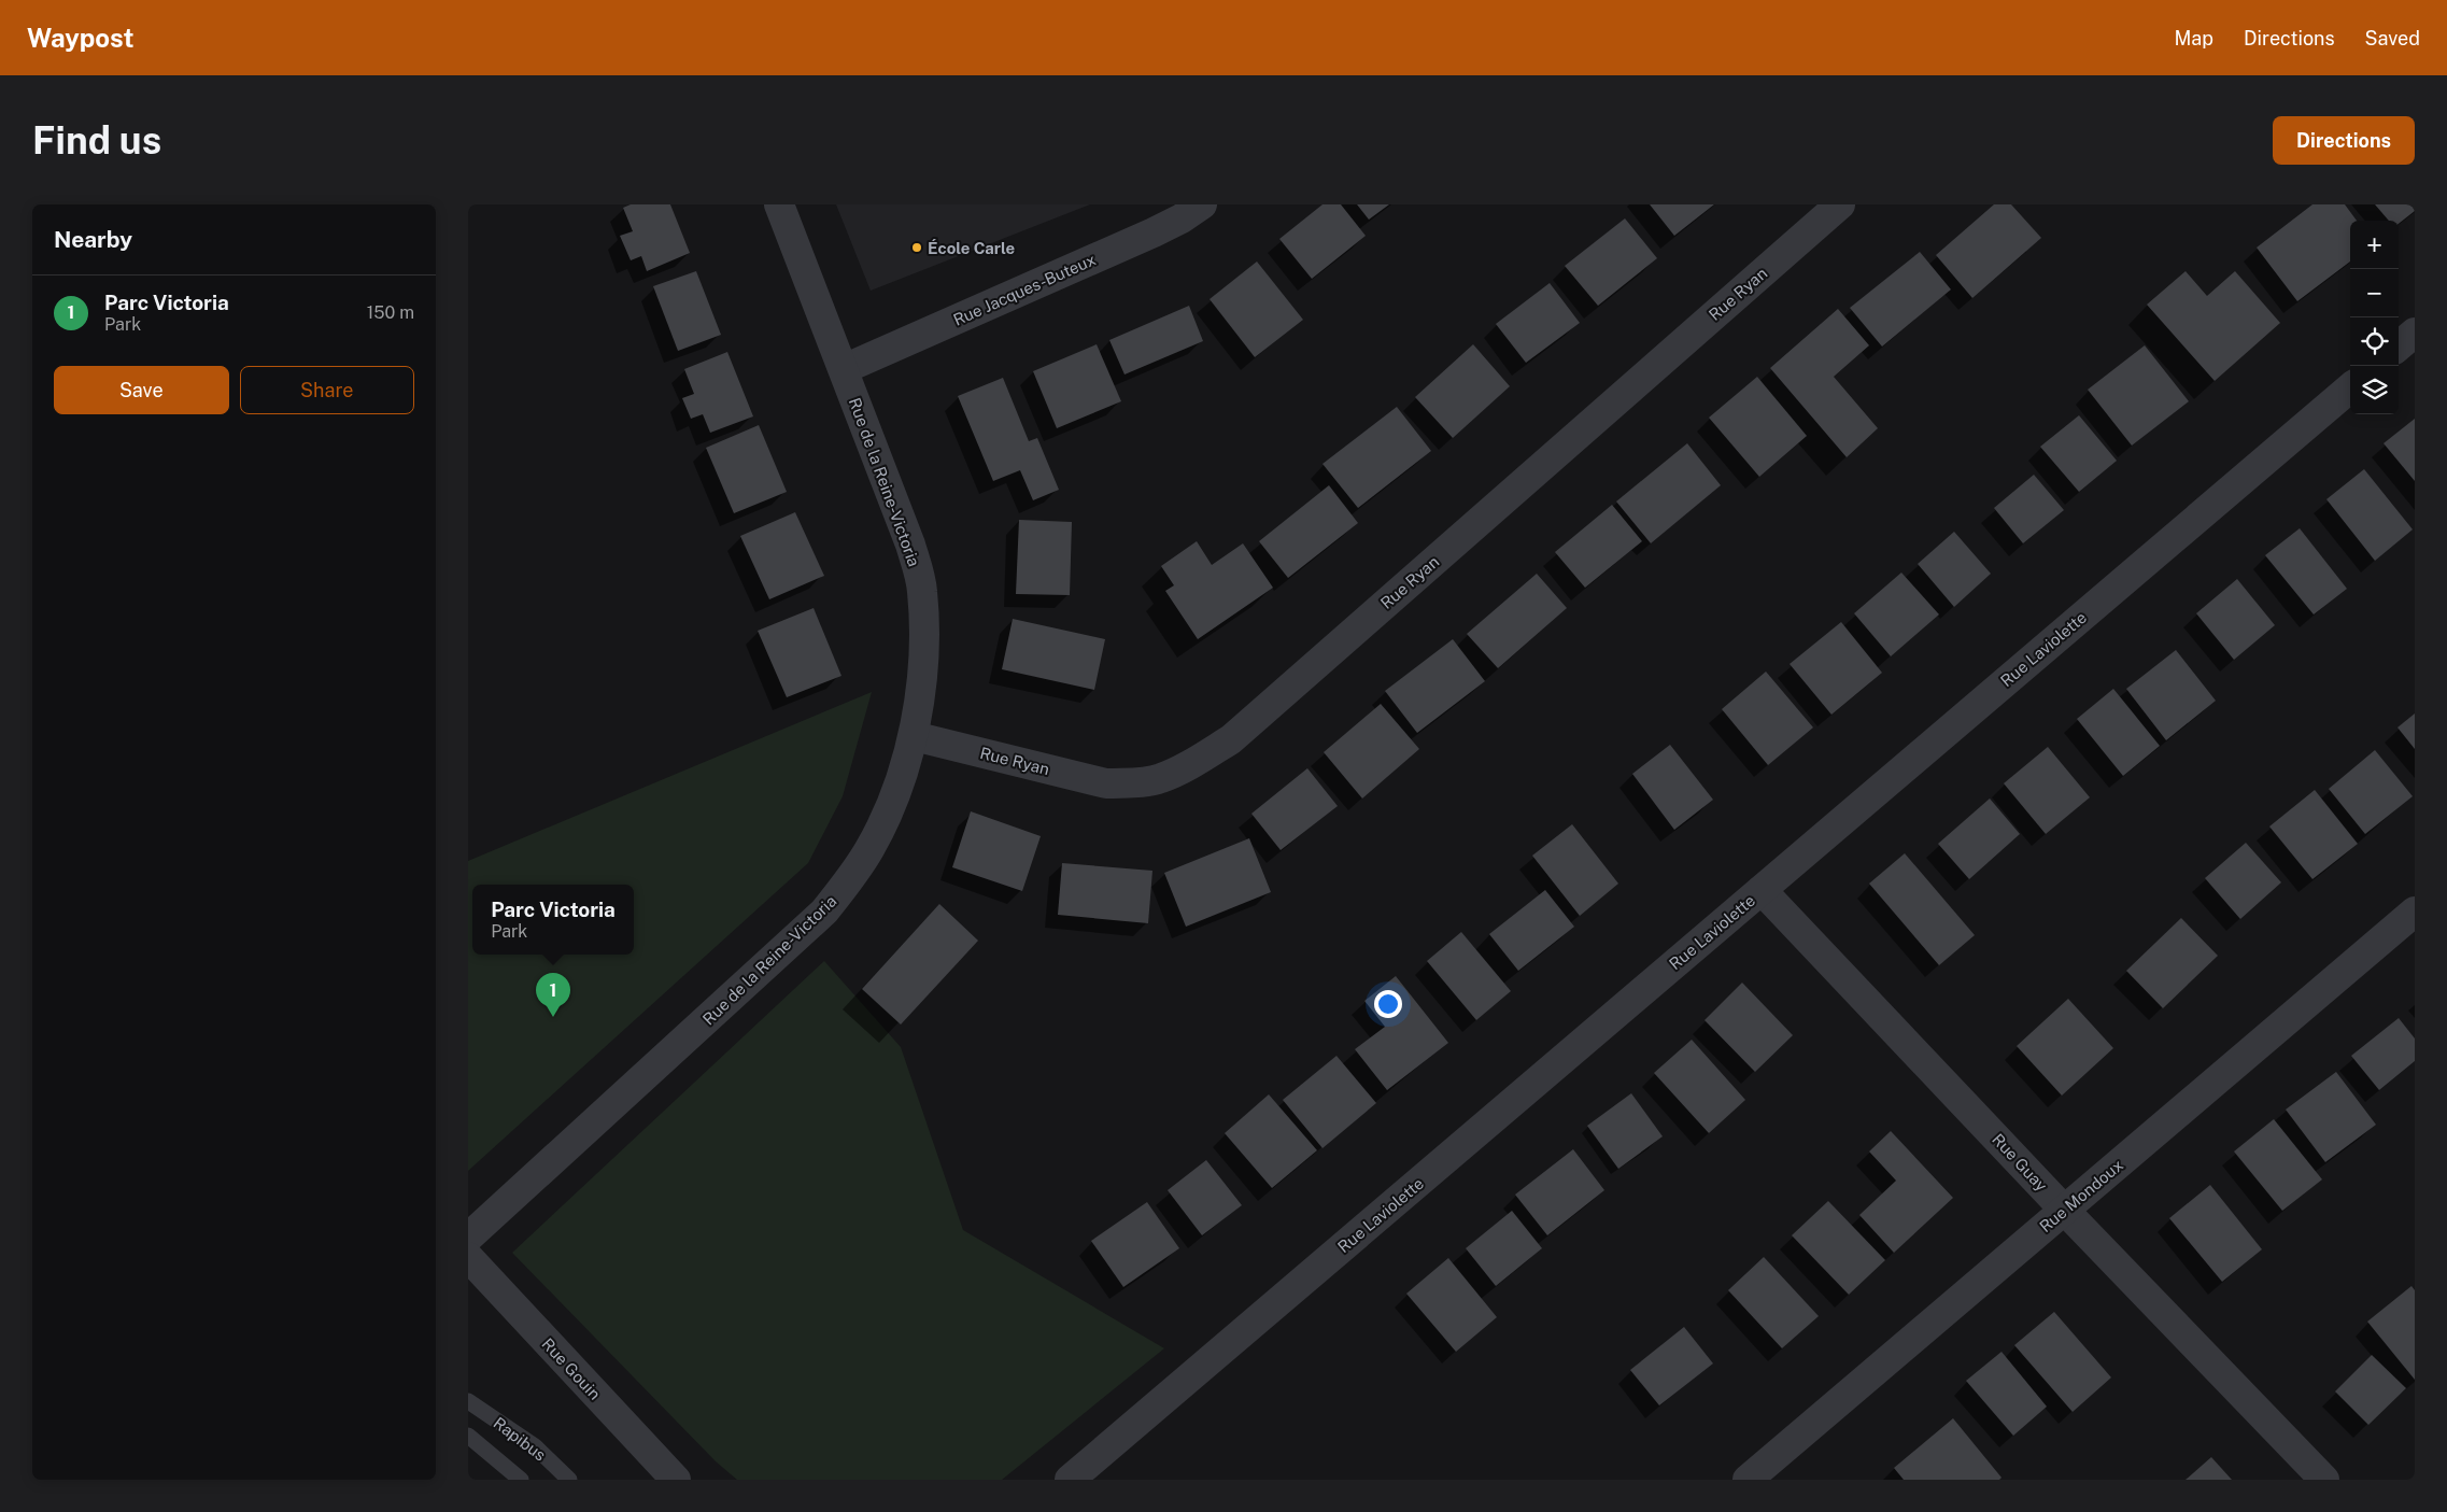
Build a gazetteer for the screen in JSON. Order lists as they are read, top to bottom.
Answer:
{
  "streets": {
    "street": [
      "Rue Jacques-Buteux",
      "Rue Ryan",
      "Rue de la Reine-Victoria",
      "Rue Laviolette",
      "Rue Guay",
      "Rue Mondoux",
      "Rue Gouin"
    ],
    "lane": ["Rapibus"]
  },
  "crossings": [
    ["Rue Jacques-Buteux", "Rue de la Reine-Victoria"],
    ["Rue Ryan", "Rue de la Reine-Victoria"],
    ["Rue Laviolette", "Rue Guay"],
    ["Rue Guay", "Rue Mondoux"]
  ],
  "places": ["École Carle"],
  "page": {
    "header": "Waypost",
    "nav": ["Map", "Directions", "Saved"],
    "buttons": [
      "Directions",
      ["Save", "Share"]
    ],
    "title": "Find us",
    "heading": "Nearby",
    "map_buttons": ["+", "−"],
    "list": [
      {
        "mark": "1",
        "name": "Parc Victoria",
        "note": "Park",
        "value": "150 m"
      }
    ],
    "popup": ["Parc Victoria", "Park"],
    "pins": "1"
  }
}
